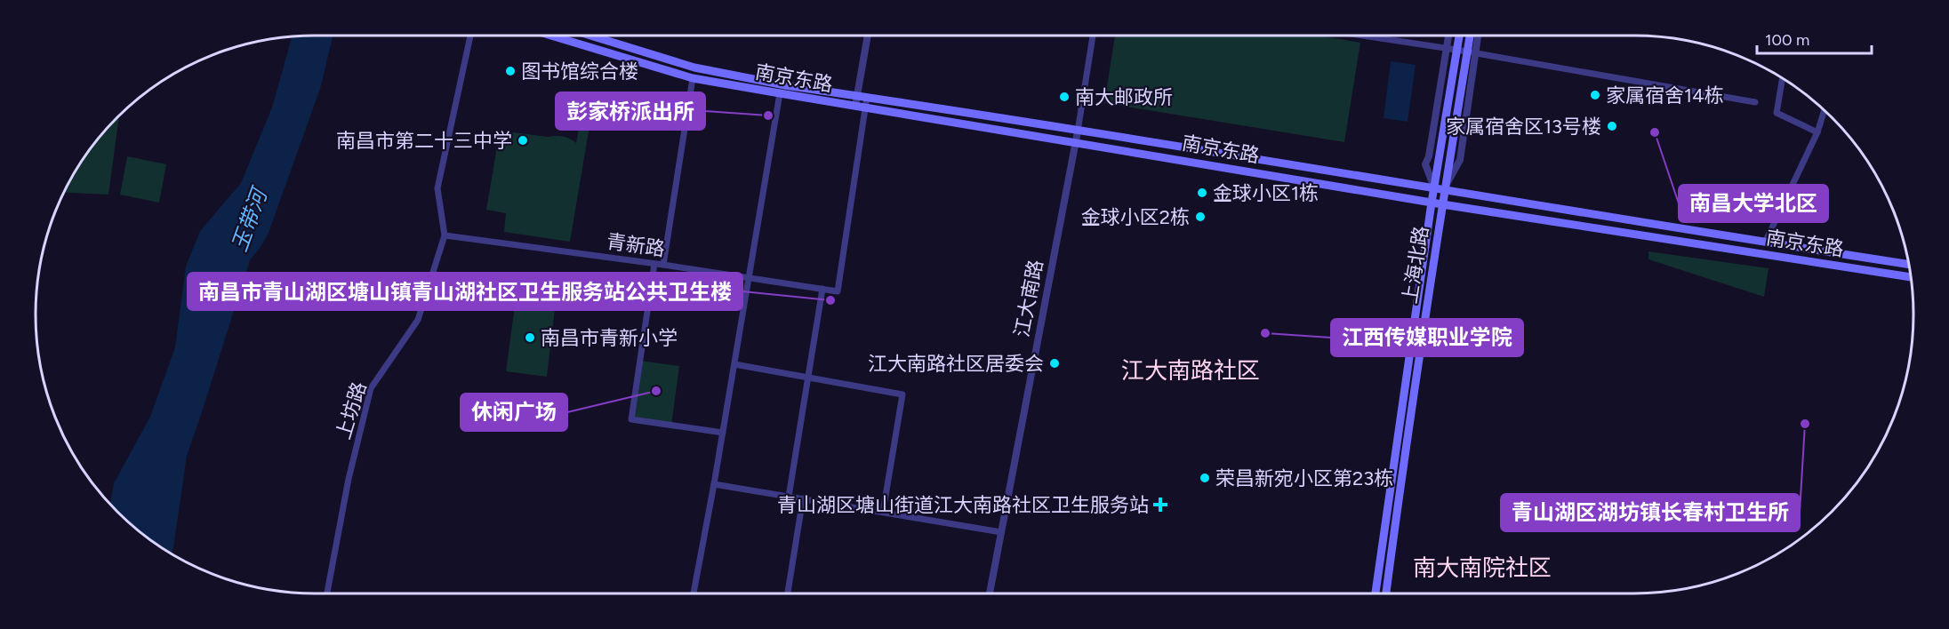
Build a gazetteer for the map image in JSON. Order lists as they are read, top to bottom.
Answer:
{
  "streets": {
    "main road": ["南京东路", "上海北路"],
    "street": ["青新路", "江大南路", "上坊路"]
  },
  "crossings": [
    ["南京东路", "上海北路"],
    ["南京东路", "江大南路"],
    ["青新路", "上坊路"]
  ],
  "districts": ["江大南路社区", "南大南院社区"],
  "water": ["玉带河"],
  "places": {
    "other": [
      "图书馆综合楼",
      "家属宿舍14栋",
      "南大邮政所",
      "彭家桥派出所",
      "家属宿舍区13号楼",
      "南昌大学北区",
      "南昌市第二十三中学",
      "金球小区1栋",
      "金球小区2栋",
      "南昌市青山湖区塘山镇青山湖社区卫生服务站公共卫生楼",
      "江西传媒职业学院",
      "南昌市青新小学",
      "江大南路社区居委会",
      "休闲广场",
      "青山湖区湖坊镇长春村卫生所",
      "荣昌新宛小区第23栋"
    ],
    "health": ["青山湖区塘山街道江大南路社区卫生服务站"]
  },
  "scale_bar": "100 m"
}
